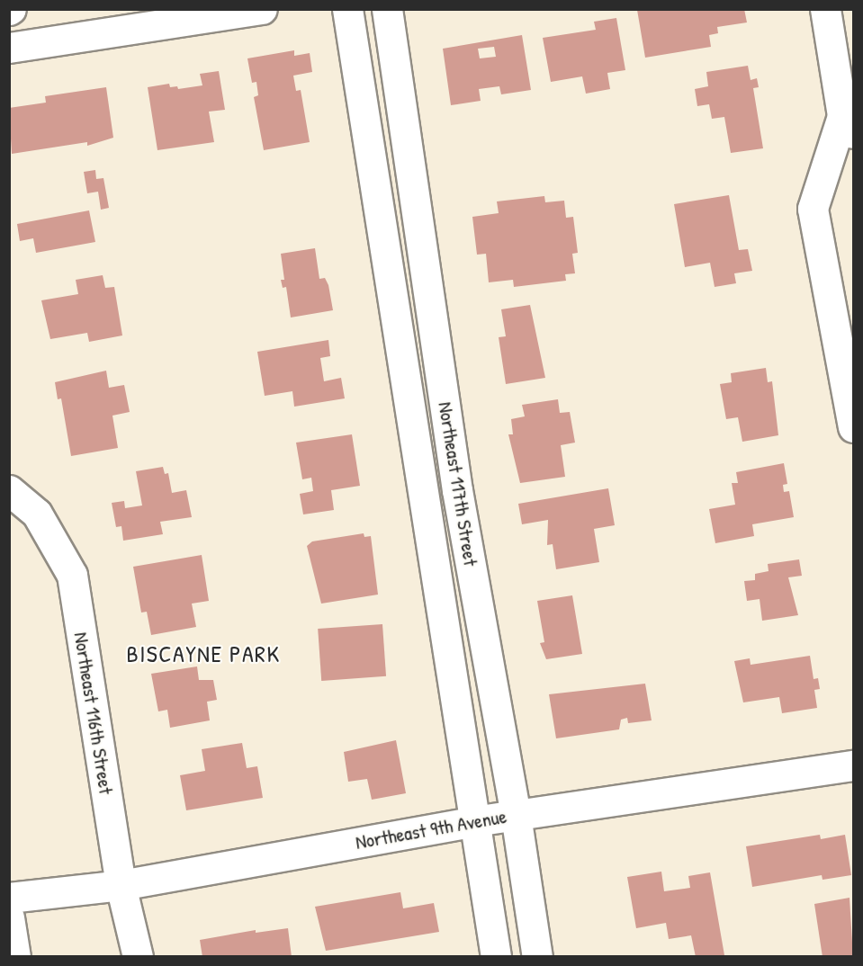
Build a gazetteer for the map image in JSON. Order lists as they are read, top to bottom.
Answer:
{
  "streets": {
    "street": ["Northeast 117th Street", "Northeast 116th Street", "Northeast 9th Avenue"]
  },
  "crossings": [
    ["Northeast 117th Street", "Northeast 9th Avenue"],
    ["Northeast 116th Street", "Northeast 9th Avenue"]
  ],
  "districts": ["BISCAYNE PARK"]
}
